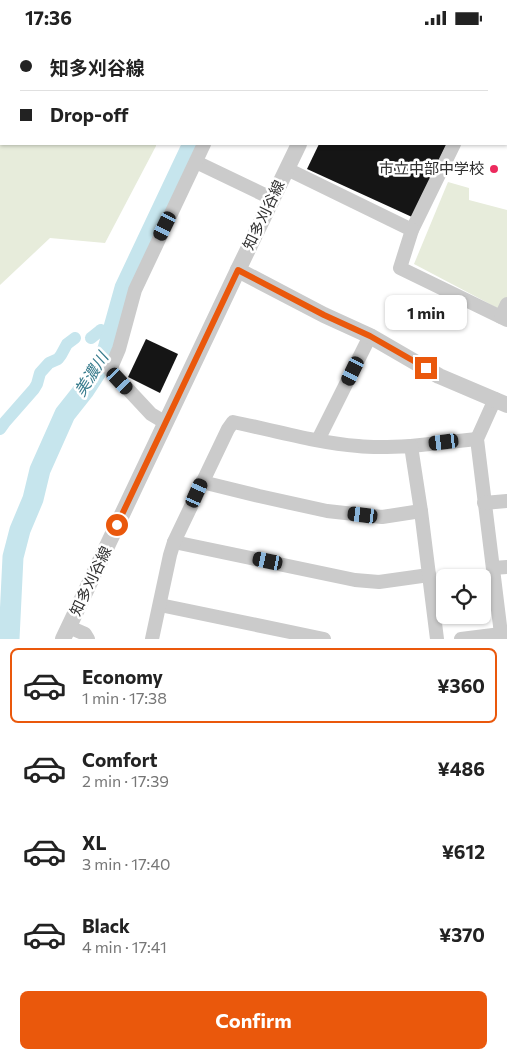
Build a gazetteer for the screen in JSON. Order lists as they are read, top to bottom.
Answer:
{
  "streets": {
    "street": ["知多刈谷線"]
  },
  "water": ["美濃川"],
  "places": ["市立中部中学校"],
  "page": {
    "status": "17:36",
    "banner": ["知多刈谷線", "Drop-off"],
    "bubble": "1 min",
    "list": [
      {
        "name": "Economy",
        "note": "1 min · 17:38",
        "value": "¥360"
      },
      {
        "name": "Comfort",
        "note": "2 min · 17:39",
        "value": "¥486"
      },
      {
        "name": "XL",
        "note": "3 min · 17:40",
        "value": "¥612"
      },
      {
        "name": "Black",
        "note": "4 min · 17:41",
        "value": "¥370"
      }
    ],
    "buttons": "Confirm"
  }
}
